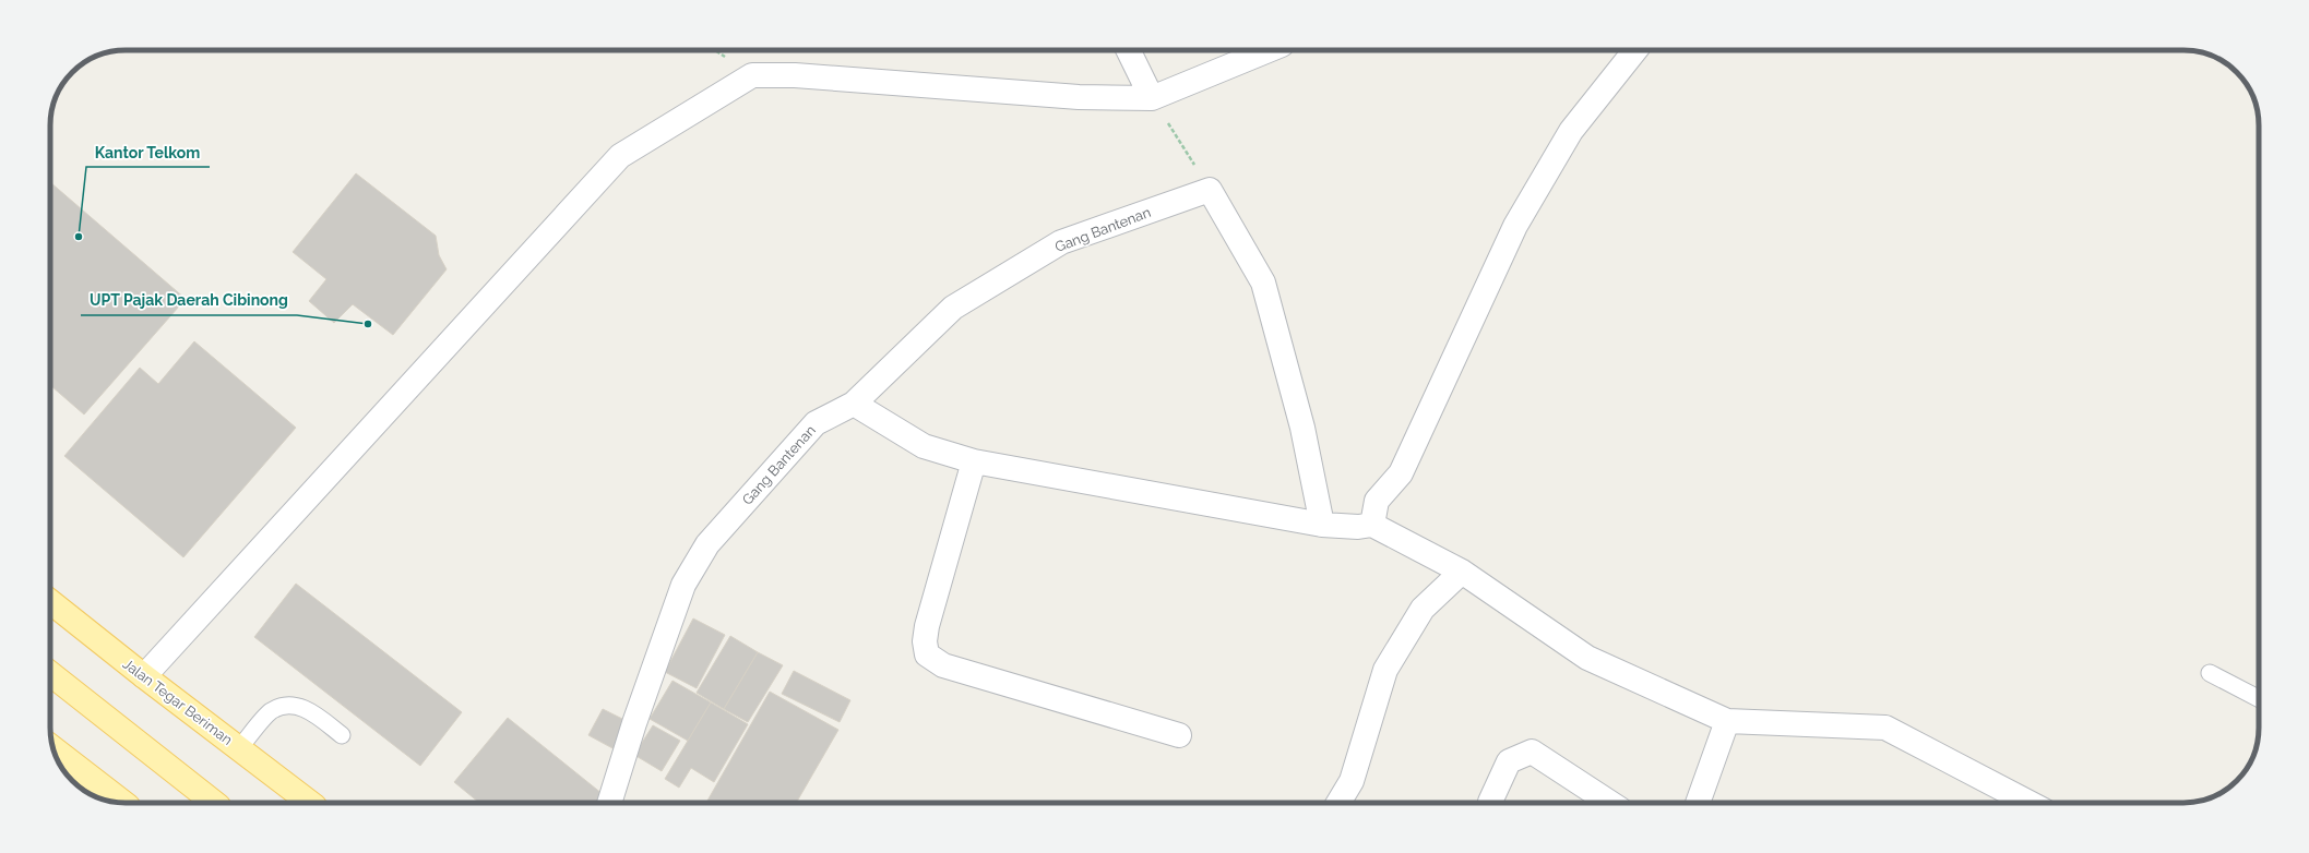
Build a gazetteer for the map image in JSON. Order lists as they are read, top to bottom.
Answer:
{
  "streets": {
    "main road": ["Jalan Tegar Beriman"],
    "street": ["Gang Bantenan"]
  },
  "places": ["Kantor Telkom", "UPT Pajak Daerah Cibinong"]
}
